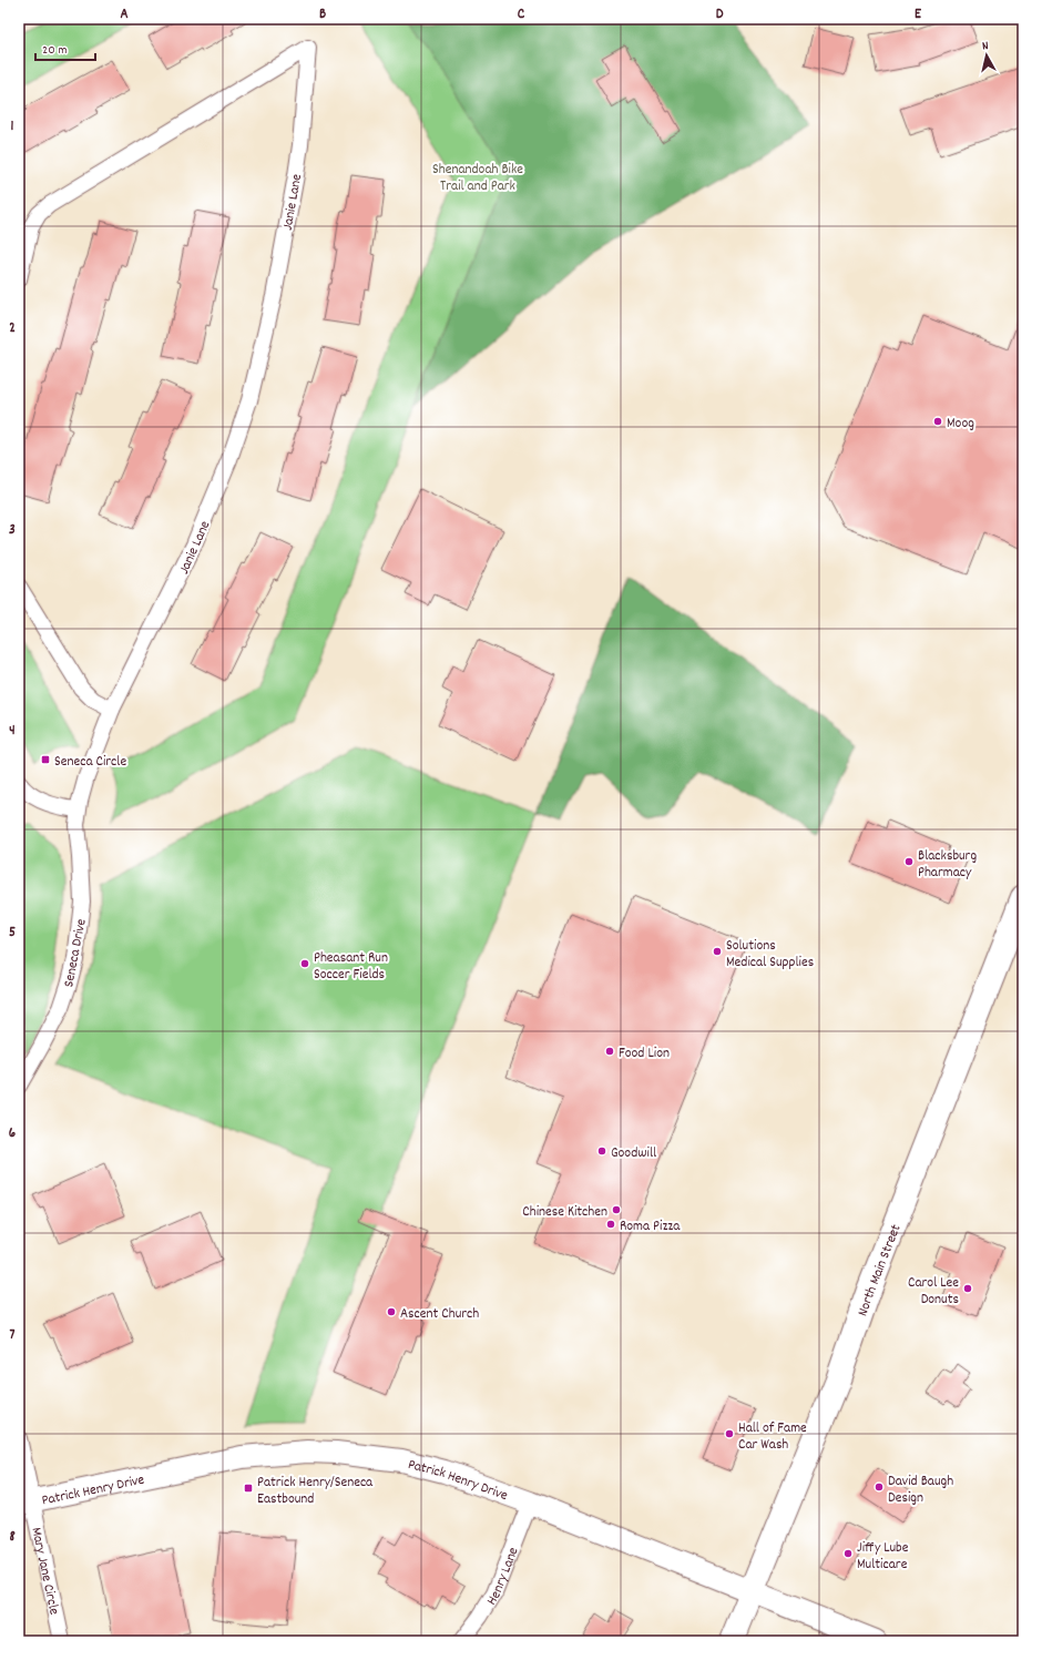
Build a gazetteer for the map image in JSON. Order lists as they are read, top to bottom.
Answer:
{
  "streets": {
    "main road": ["North Main Street", "Patrick Henry Drive"],
    "street": [
      "Janie Lane",
      "Seneca Drive",
      "Mary Jane Circle",
      "Henry Lane"
    ]
  },
  "crossings": [
    ["Janie Lane", "Seneca Drive"],
    ["North Main Street", "Patrick Henry Drive"],
    ["Patrick Henry Drive", "Mary Jane Circle"],
    ["Patrick Henry Drive", "Henry Lane"]
  ],
  "parks": ["Shenandoah Bike Trail and Park"],
  "places": {
    "other": [
      "Moog",
      "Blacksburg Pharmacy",
      "Solutions Medical Supplies",
      "Pheasant Run Soccer Fields",
      "Food Lion",
      "Goodwill",
      "Chinese Kitchen",
      "Roma Pizza",
      "Carol Lee Donuts",
      "Ascent Church",
      "Hall of Fame Car Wash",
      "David Baugh Design",
      "Jiffy Lube Multicare"
    ],
    "transit": ["Seneca Circle", "Patrick Henry/Seneca Eastbound"]
  },
  "scale_bar": "20 m",
  "north": "top",
  "grid": {
    "columns": [
      "A",
      "B",
      "C",
      "D",
      "E"
    ],
    "rows": [
      "1",
      "2",
      "3",
      "4",
      "5",
      "6",
      "7",
      "8"
    ]
  }
}
